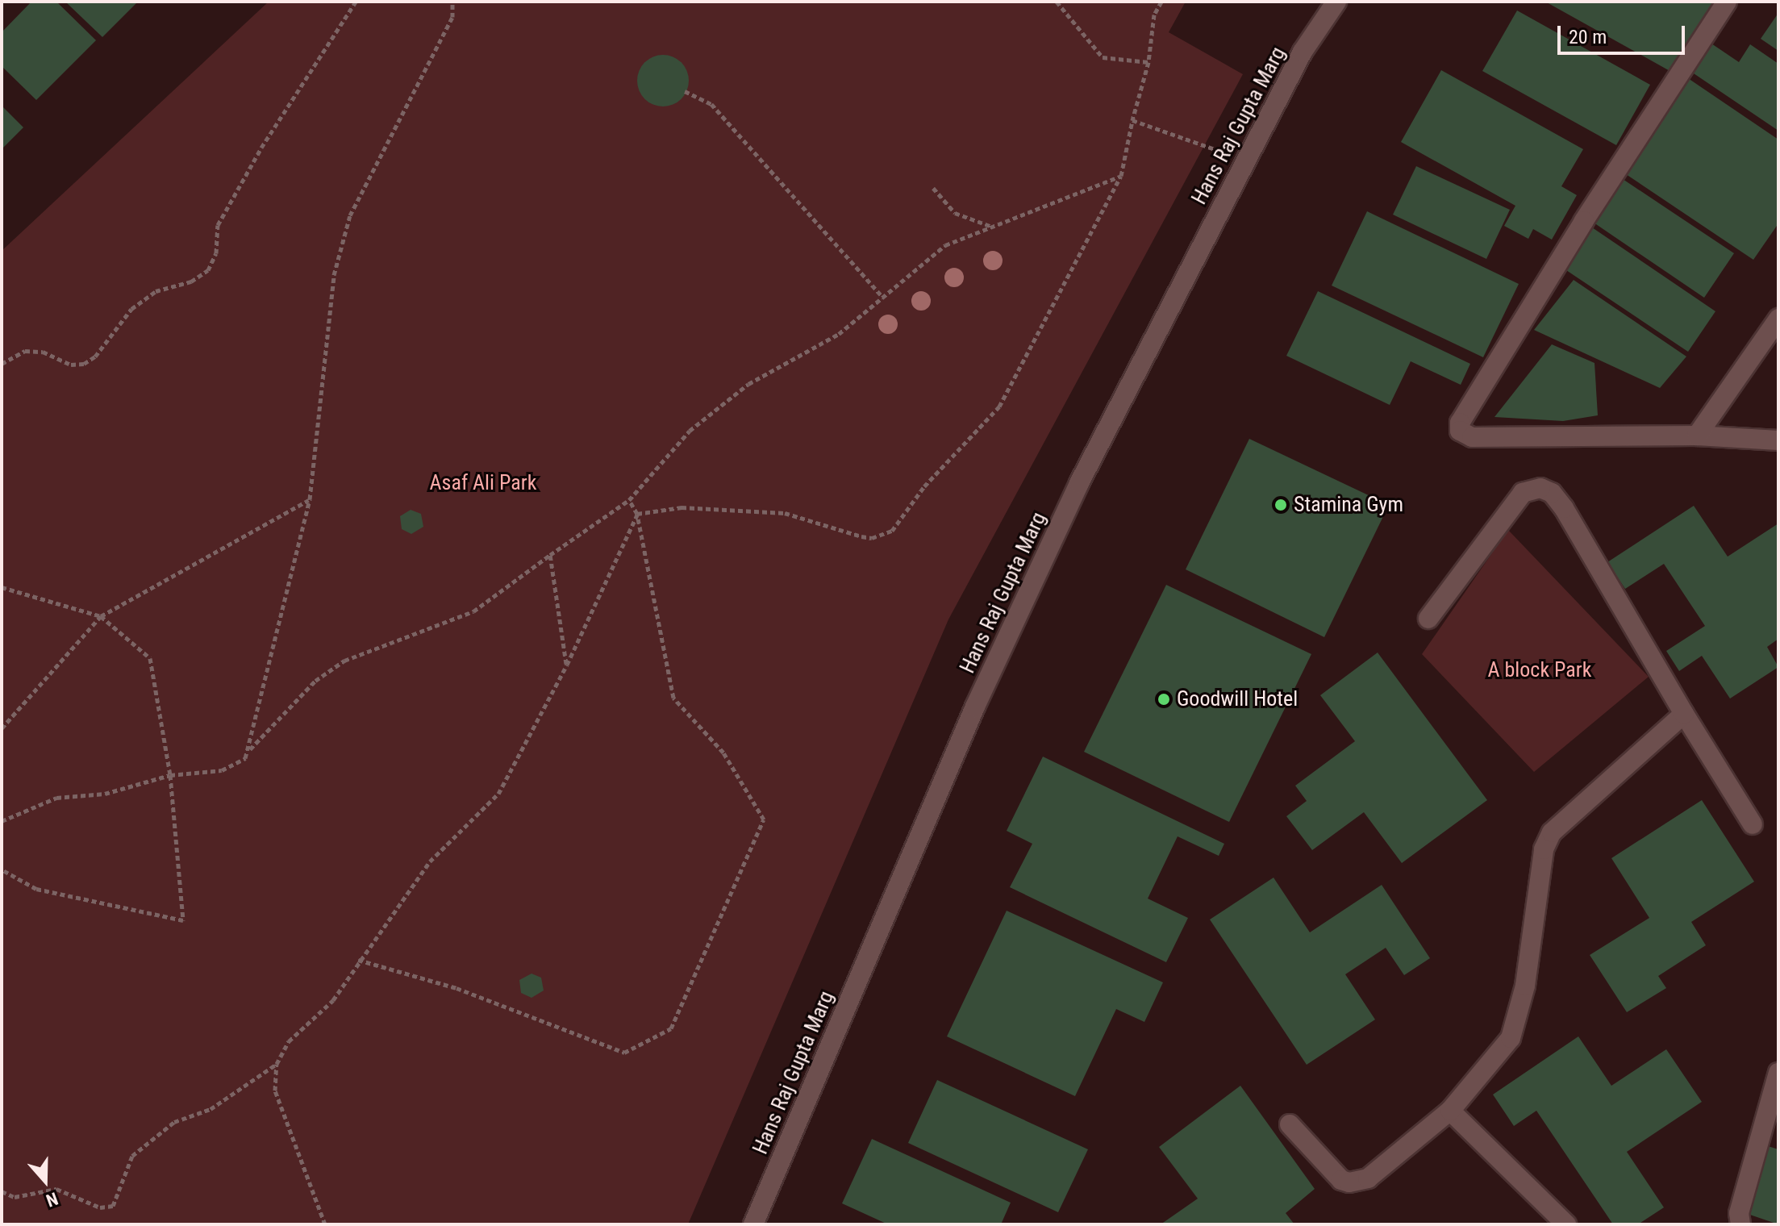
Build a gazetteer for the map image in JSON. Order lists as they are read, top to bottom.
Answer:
{
  "streets": {
    "street": ["Hans Raj Gupta Marg"]
  },
  "parks": ["Asaf Ali Park", "A block Park"],
  "places": ["Stamina Gym", "Goodwill Hotel"],
  "scale_bar": "20 m",
  "north": "bottom"
}
